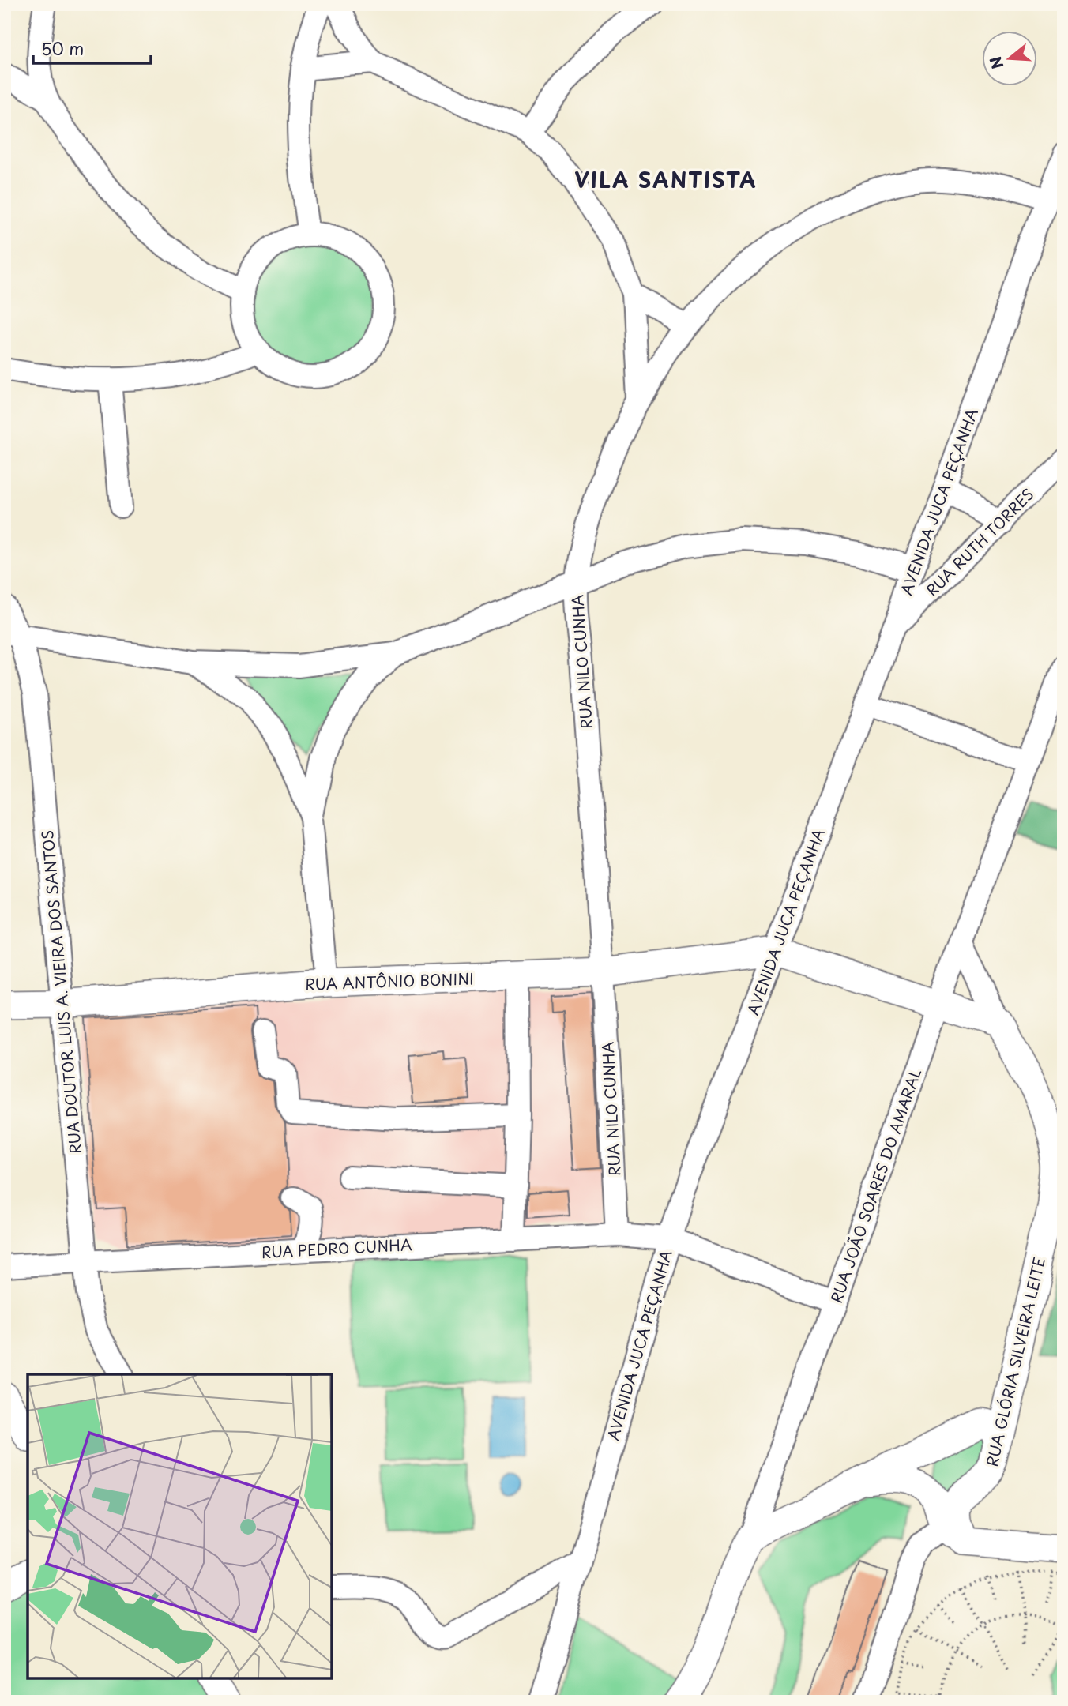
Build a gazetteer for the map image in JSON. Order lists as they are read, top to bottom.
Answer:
{
  "streets": {
    "main road": ["RUA ANTÔNIO BONINI", "RUA JOÃO SOARES DO AMARAL", "RUA GLÓRIA SILVEIRA LEITE"],
    "street": [
      "AVENIDA JUCA PEÇANHA",
      "RUA RUTH TORRES",
      "RUA NILO CUNHA",
      "RUA DOUTOR LUIS A. VIEIRA DOS SANTOS",
      "RUA PEDRO CUNHA"
    ]
  },
  "crossings": [
    ["AVENIDA JUCA PEÇANHA", "RUA RUTH TORRES"],
    ["AVENIDA JUCA PEÇANHA", "RUA NILO CUNHA"],
    ["AVENIDA JUCA PEÇANHA", "RUA ANTÔNIO BONINI"],
    ["AVENIDA JUCA PEÇANHA", "RUA PEDRO CUNHA"],
    ["RUA NILO CUNHA", "RUA ANTÔNIO BONINI"],
    ["RUA NILO CUNHA", "RUA PEDRO CUNHA"],
    ["RUA ANTÔNIO BONINI", "RUA DOUTOR LUIS A. VIEIRA DOS SANTOS"],
    ["RUA DOUTOR LUIS A. VIEIRA DOS SANTOS", "RUA PEDRO CUNHA"],
    ["RUA JOÃO SOARES DO AMARAL", "RUA PEDRO CUNHA"]
  ],
  "districts": ["VILA SANTISTA"],
  "scale_bar": "50 m",
  "north": "left"
}
